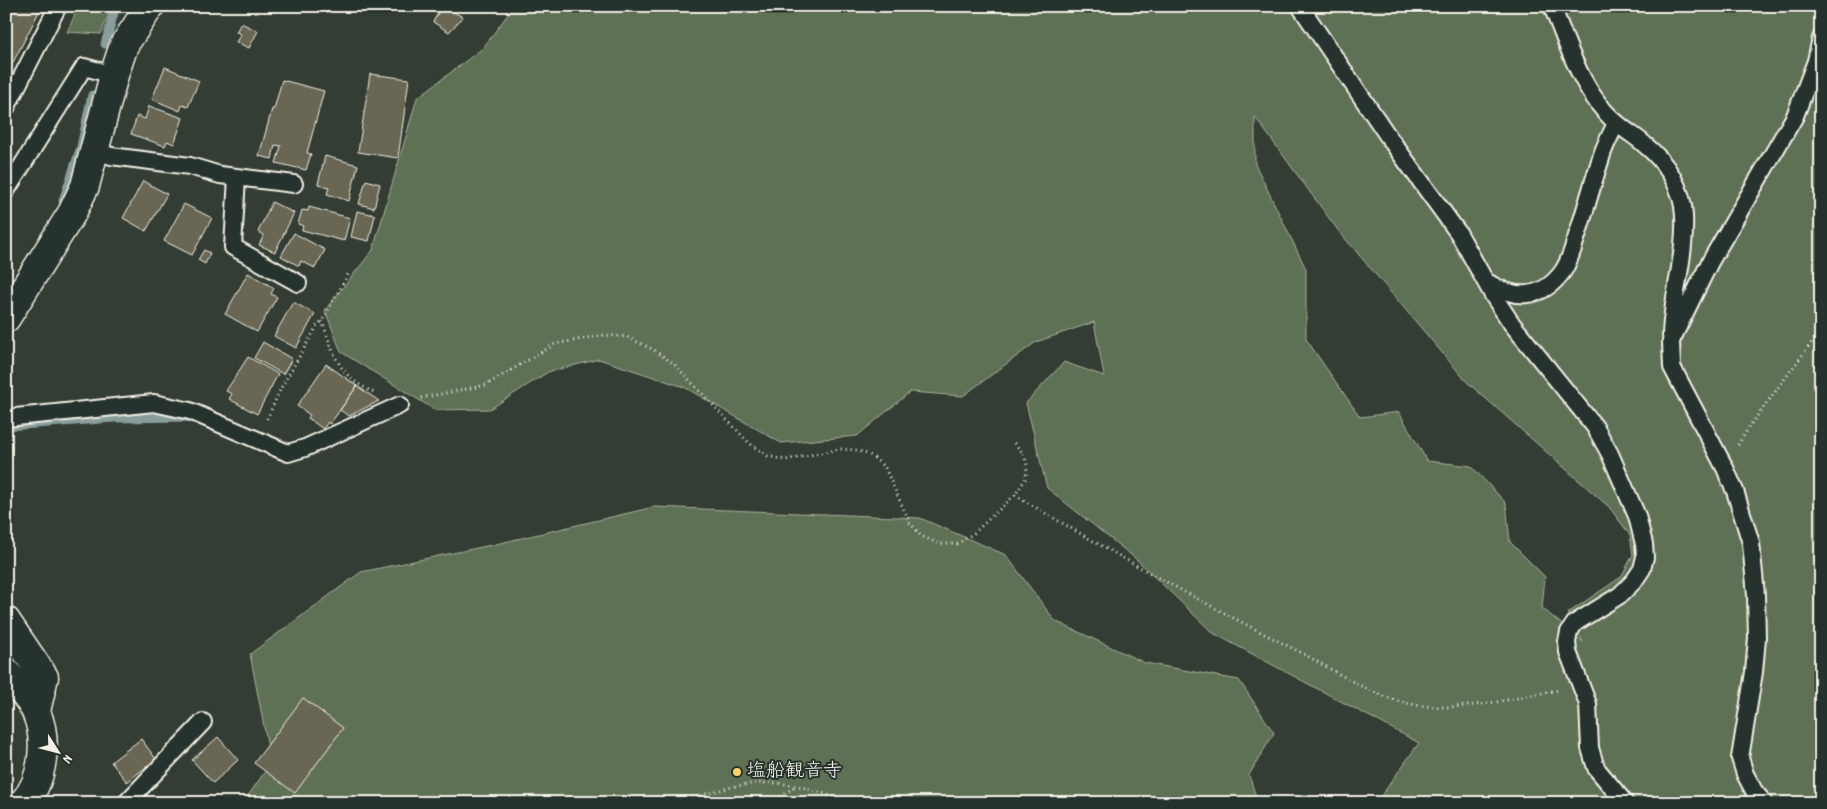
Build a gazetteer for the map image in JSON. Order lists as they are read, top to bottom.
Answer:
{
  "places": ["塩船観音寺"],
  "north": "bottom right"
}
